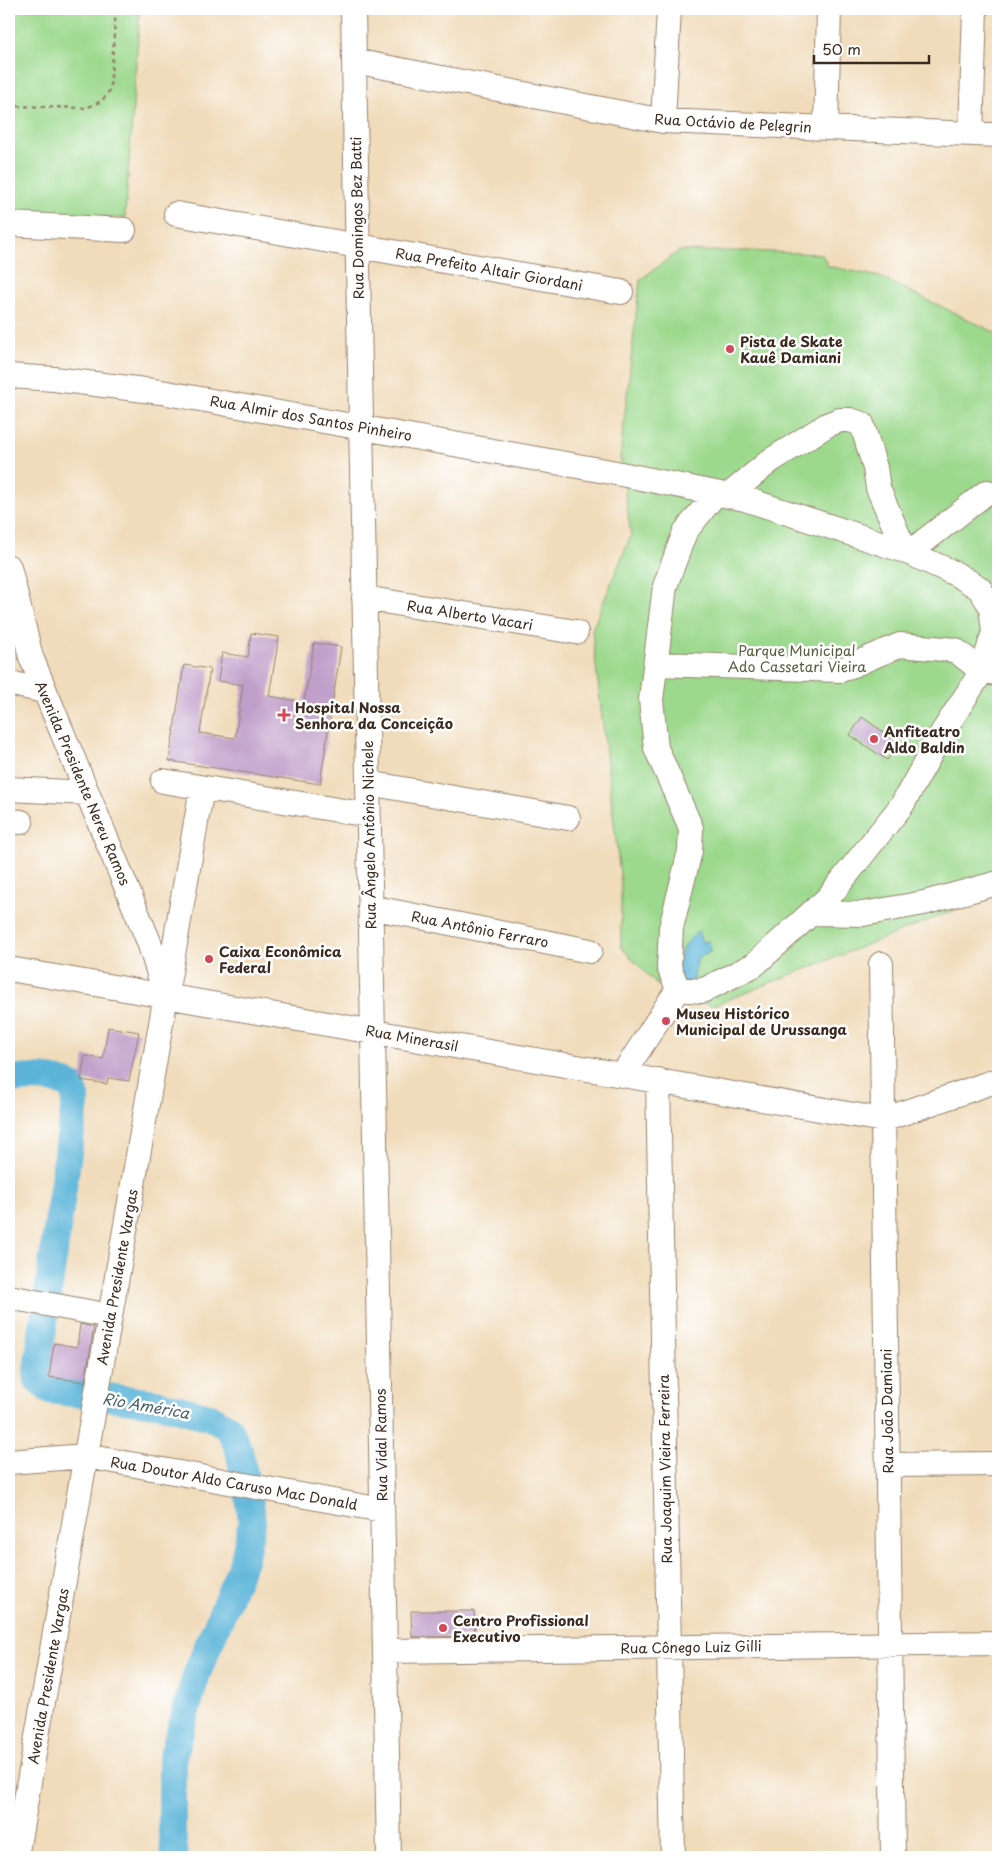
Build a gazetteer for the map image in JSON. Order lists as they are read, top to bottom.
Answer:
{
  "streets": {
    "street": [
      "Rua Octávio de Pelegrin",
      "Rua Domingos Bez Batti",
      "Rua Prefeito Altair Giordani",
      "Rua Almir dos Santos Pinheiro",
      "Rua Alberto Vacari",
      "Avenida Presidente Nereu Ramos",
      "Rua Ângelo Antônio Nichele",
      "Rua Antônio Ferraro",
      "Rua Minerasil",
      "Avenida Presidente Vargas",
      "Rua João Damiani",
      "Rua Vidal Ramos",
      "Rua Joaquim Vieira Ferreira",
      "Rua Doutor Aldo Caruso Mac Donald",
      "Rua Cônego Luiz Gilli"
    ]
  },
  "crossings": [
    ["Rua Octávio de Pelegrin", "Rua Domingos Bez Batti"],
    ["Rua Domingos Bez Batti", "Rua Prefeito Altair Giordani"],
    ["Rua Domingos Bez Batti", "Rua Almir dos Santos Pinheiro"],
    ["Rua Domingos Bez Batti", "Rua Ângelo Antônio Nichele"],
    ["Rua Almir dos Santos Pinheiro", "Rua Ângelo Antônio Nichele"],
    ["Rua Alberto Vacari", "Rua Ângelo Antônio Nichele"],
    ["Avenida Presidente Nereu Ramos", "Rua Minerasil"],
    ["Avenida Presidente Nereu Ramos", "Avenida Presidente Vargas"],
    ["Rua Ângelo Antônio Nichele", "Rua Antônio Ferraro"],
    ["Rua Ângelo Antônio Nichele", "Rua Minerasil"],
    ["Rua Ângelo Antônio Nichele", "Rua Vidal Ramos"],
    ["Rua Minerasil", "Avenida Presidente Vargas"],
    ["Rua Minerasil", "Rua João Damiani"],
    ["Rua Minerasil", "Rua Vidal Ramos"],
    ["Rua Minerasil", "Rua Joaquim Vieira Ferreira"],
    ["Avenida Presidente Vargas", "Rua Doutor Aldo Caruso Mac Donald"],
    ["Rua João Damiani", "Rua Cônego Luiz Gilli"],
    ["Rua Vidal Ramos", "Rua Doutor Aldo Caruso Mac Donald"],
    ["Rua Vidal Ramos", "Rua Cônego Luiz Gilli"],
    ["Rua Joaquim Vieira Ferreira", "Rua Cônego Luiz Gilli"]
  ],
  "water": ["Rio América"],
  "parks": ["Parque Municipal Ado Cassetari Vieira"],
  "places": {
    "other": [
      "Pista de Skate Kauê Damiani",
      "Anfiteatro Aldo Baldin",
      "Caixa Econômica Federal",
      "Museu Histórico Municipal de Urussanga",
      "Centro Profissional Executivo"
    ],
    "health": ["Hospital Nossa Senhora da Conceição"]
  },
  "scale_bar": "50 m"
}
